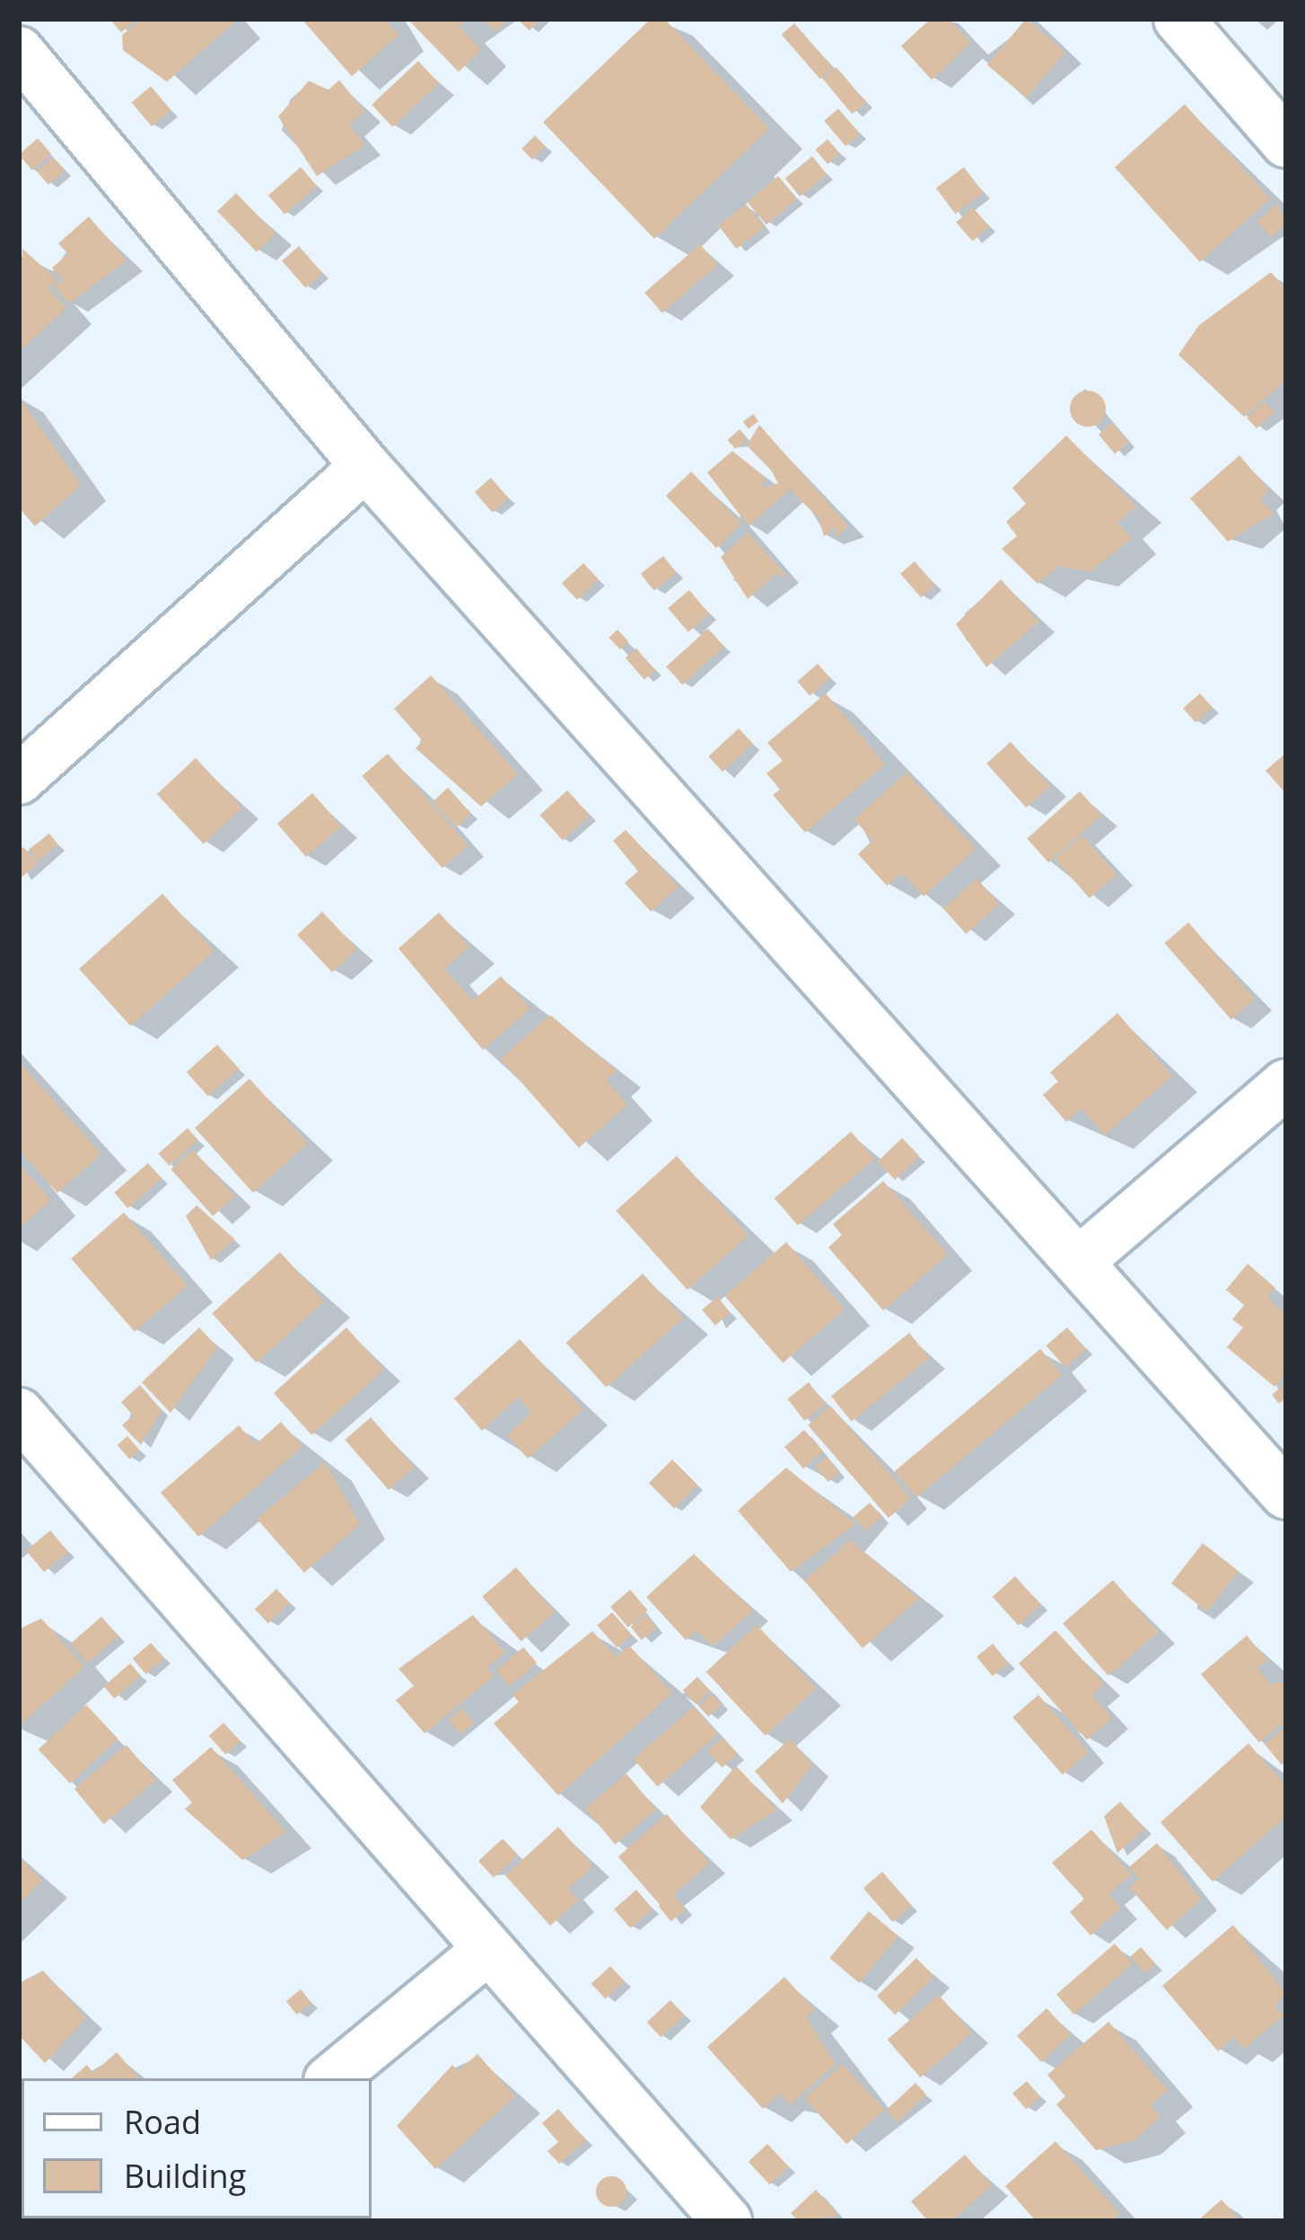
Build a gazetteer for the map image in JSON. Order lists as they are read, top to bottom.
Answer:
{
  "legend": ["Road", "Building"]
}
